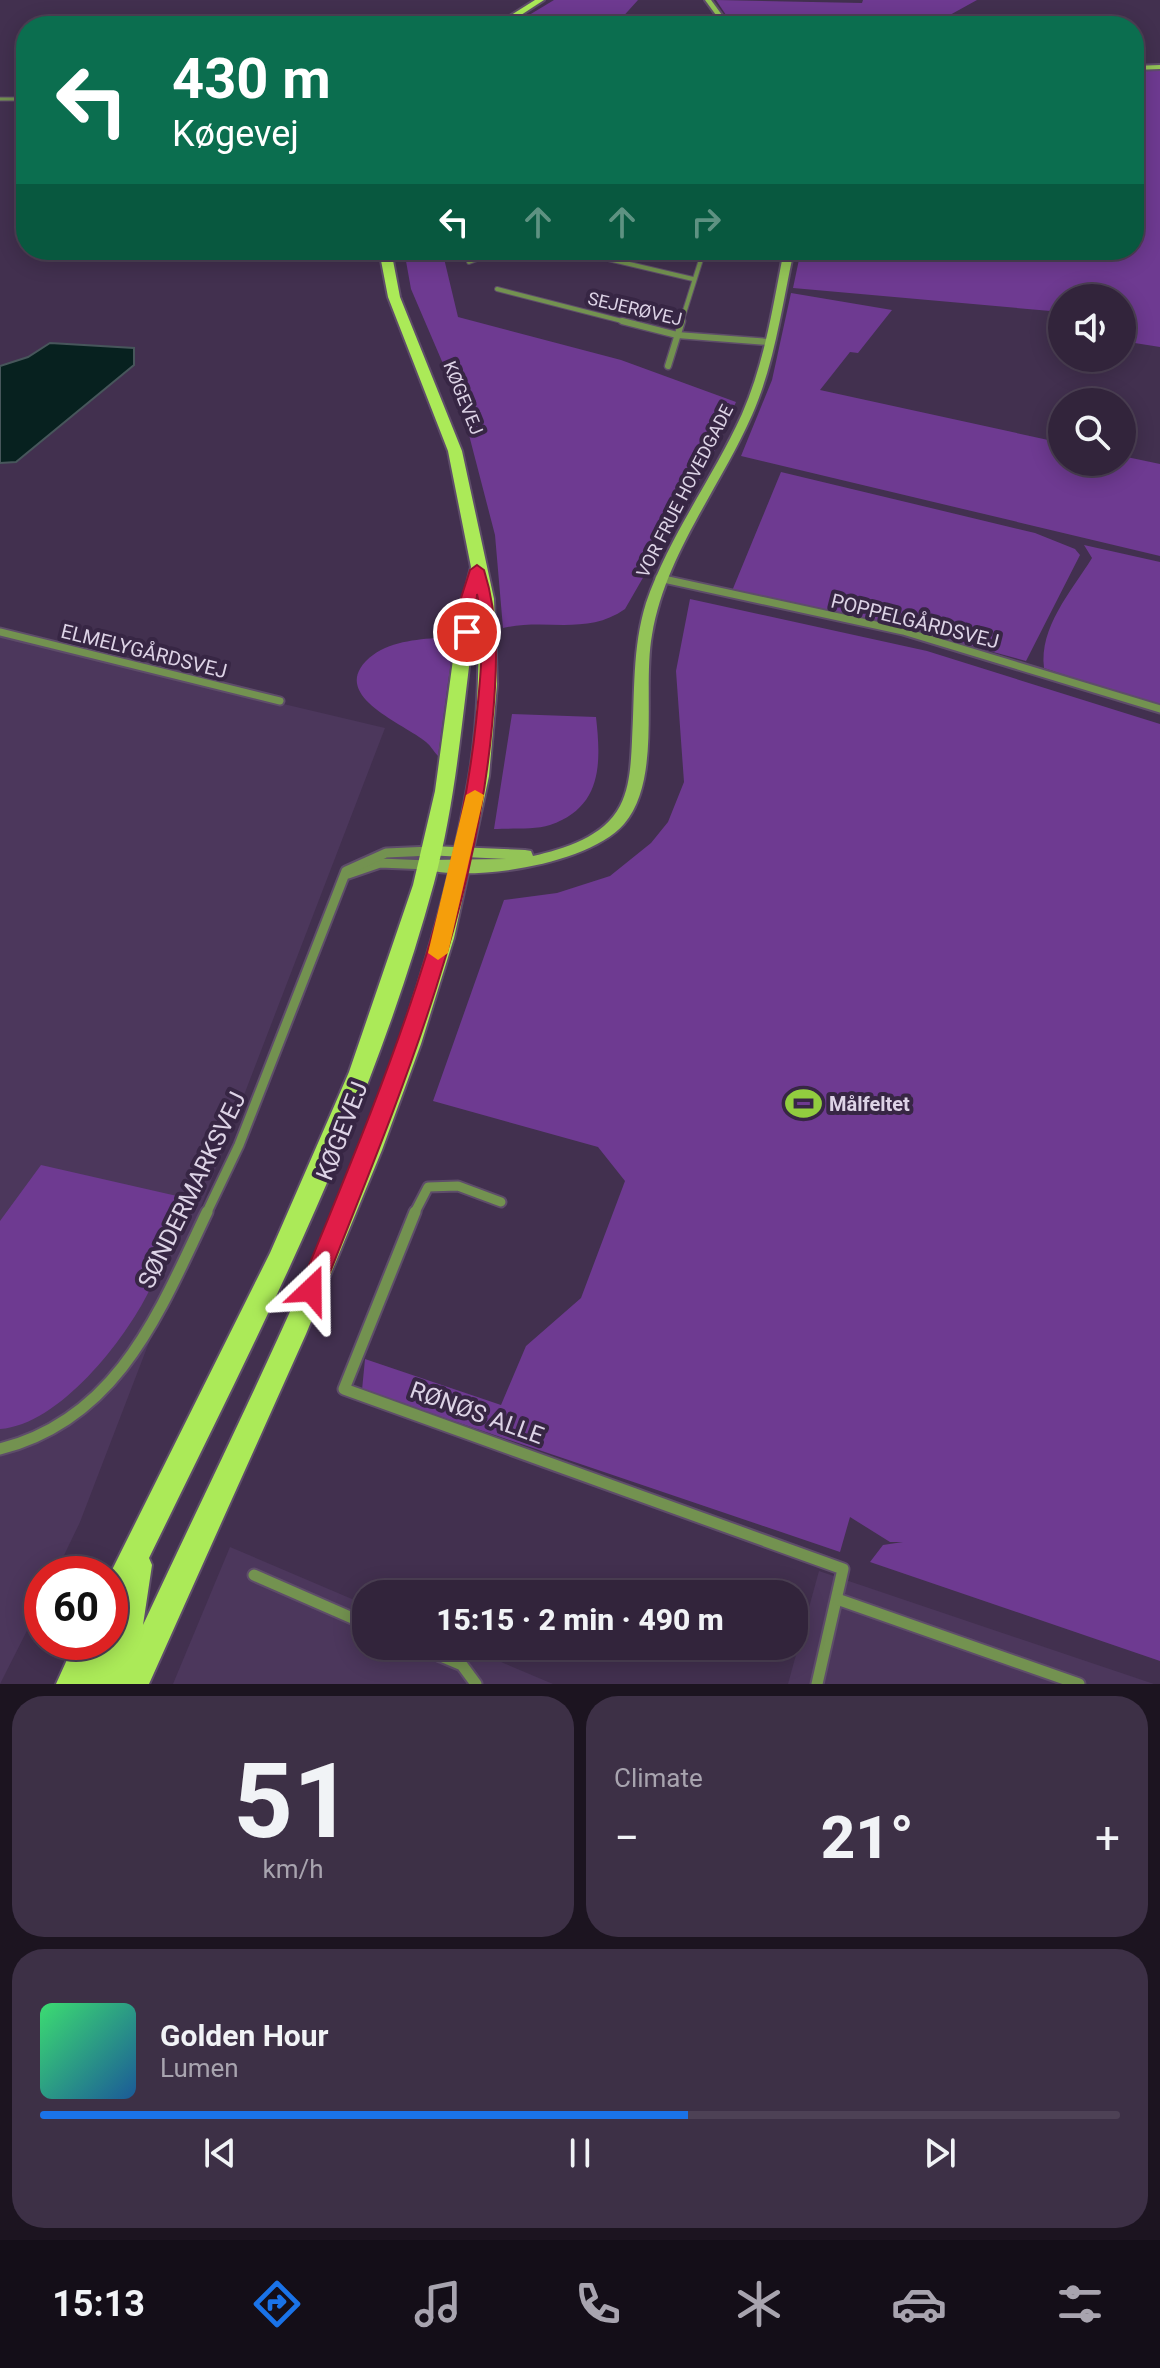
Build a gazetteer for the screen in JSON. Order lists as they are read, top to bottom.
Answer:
{
  "streets": {
    "main road": ["KØGEVEJ"],
    "street": [
      "SEJERØVEJ",
      "VOR FRUE HOVEDGADE",
      "POPPELGÅRDSVEJ",
      "ELMELYGÅRDSVEJ",
      "SØNDERMARKSVEJ",
      "RØNØS ALLE"
    ]
  },
  "crossings": [
    ["SEJERØVEJ", "VOR FRUE HOVEDGADE"],
    ["KØGEVEJ", "VOR FRUE HOVEDGADE"],
    ["VOR FRUE HOVEDGADE", "POPPELGÅRDSVEJ"]
  ],
  "places": {
    "sports": ["Målfeltet"]
  },
  "page": {
    "turn": ["430 m", "Køgevej"],
    "limit": "60",
    "trip": "15:15 · 2 min · 490 m",
    "tile": [
      ["51", "km/h"],
      "Climate"
    ],
    "heat": ["−", "21°", "+"],
    "song": ["Golden Hour", "Lumen"],
    "tabs": "15:13"
  }
}
